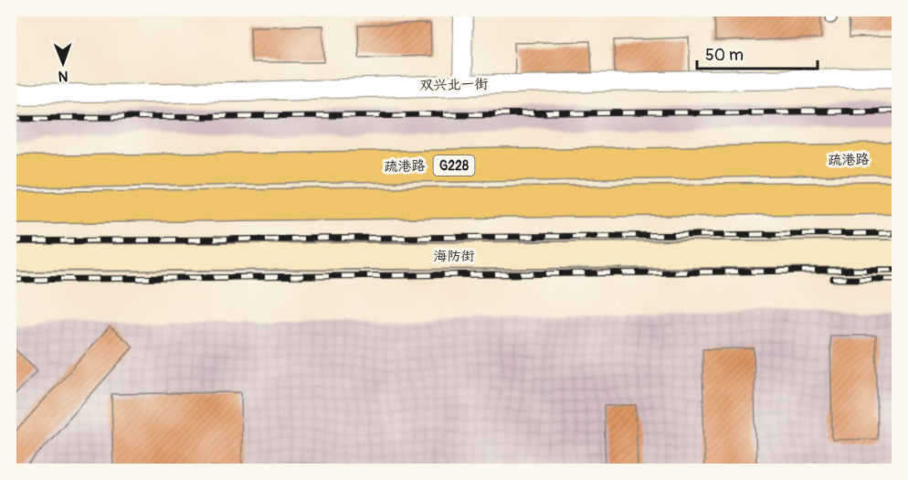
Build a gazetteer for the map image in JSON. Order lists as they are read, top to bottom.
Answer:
{
  "streets": {
    "highway": ["疏港路", "G228"],
    "street": ["双兴北一街", "海防街"]
  },
  "scale_bar": "50 m",
  "north": "bottom"
}
